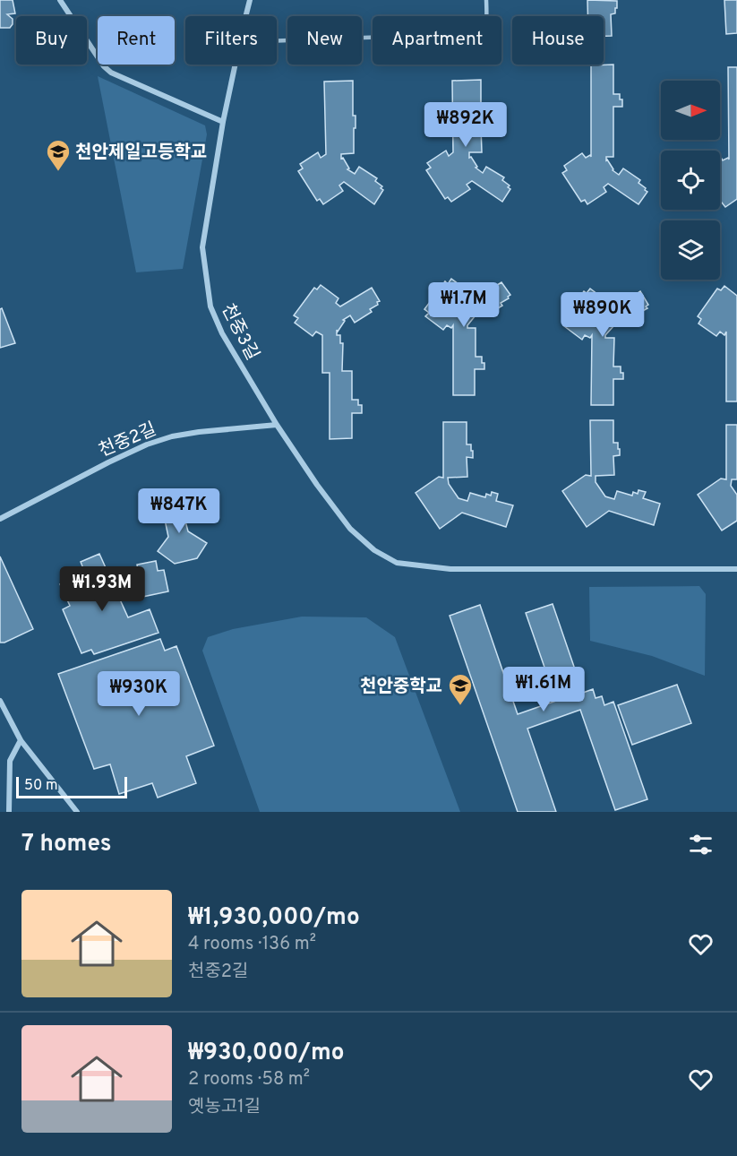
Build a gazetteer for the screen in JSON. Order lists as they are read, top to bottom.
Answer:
{
  "streets": {
    "street": ["천중3길", "천중2길"]
  },
  "crossings": [
    ["천중3길", "천중2길"]
  ],
  "places": {
    "school or university": ["천안제일고등학교", "천안중학교"]
  },
  "scale_bar": "50 m",
  "north": "right",
  "page": {
    "chip": [
      "Buy",
      "Rent",
      "Filters",
      "New",
      "Apartment",
      "House"
    ],
    "price": [
      "₩892K",
      "₩1.7M",
      "₩890K",
      "₩847K",
      "₩1.93M",
      "₩1.61M",
      "₩930K"
    ],
    "scale": "50 m",
    "heading": "7 homes",
    "list": [
      {
        "name": "₩1,930,000/mo",
        "note": "4 rooms · 136 m² · 천중2길"
      },
      {
        "name": "₩930,000/mo",
        "note": "2 rooms · 58 m² · 옛농고1길"
      }
    ]
  }
}
